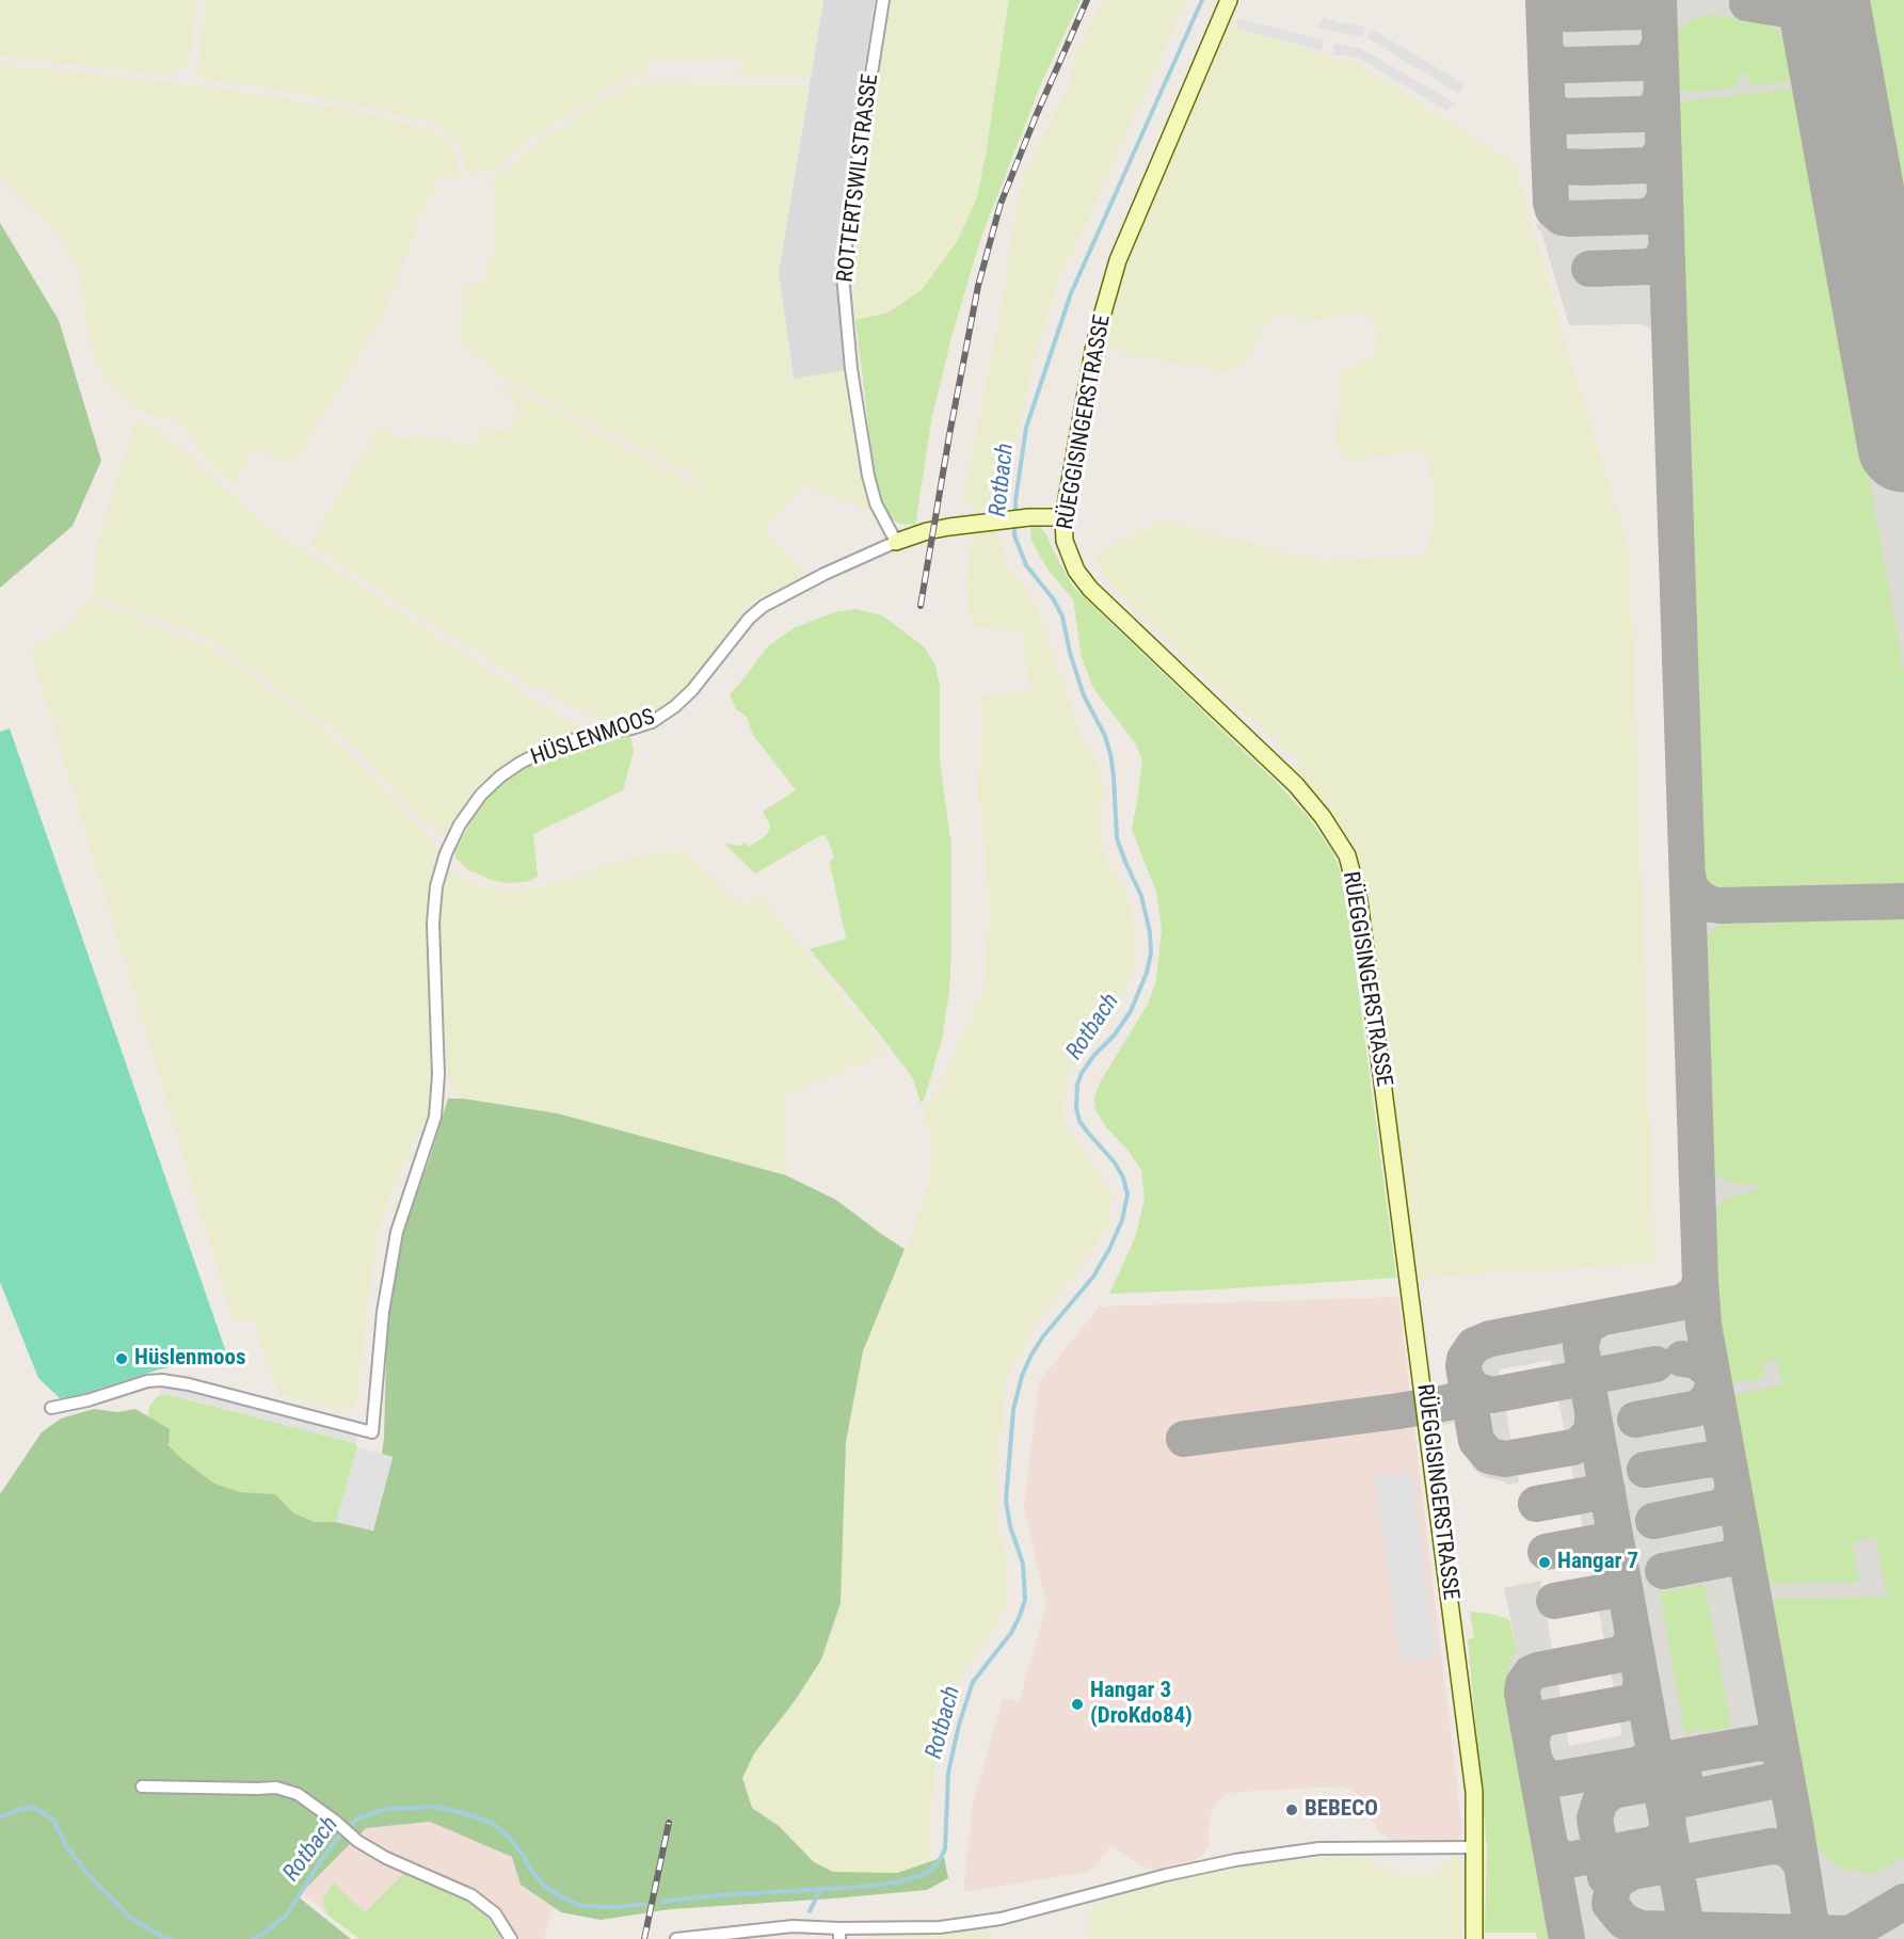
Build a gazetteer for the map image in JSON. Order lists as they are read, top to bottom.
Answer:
{
  "streets": {
    "main road": ["RÜEGGISINGERSTRASSE", "HÜSLENMOOS"],
    "street": ["ROTTERTSWILSTRASSE"]
  },
  "crossings": [
    ["ROTTERTSWILSTRASSE", "HÜSLENMOOS"],
    ["RÜEGGISINGERSTRASSE", "HÜSLENMOOS"]
  ],
  "water": ["Rotbach"],
  "places": [
    "Hüslenmoos",
    "Hangar 7",
    "Hangar 3 (DroKdo84)",
    "BEBECO"
  ]
}
